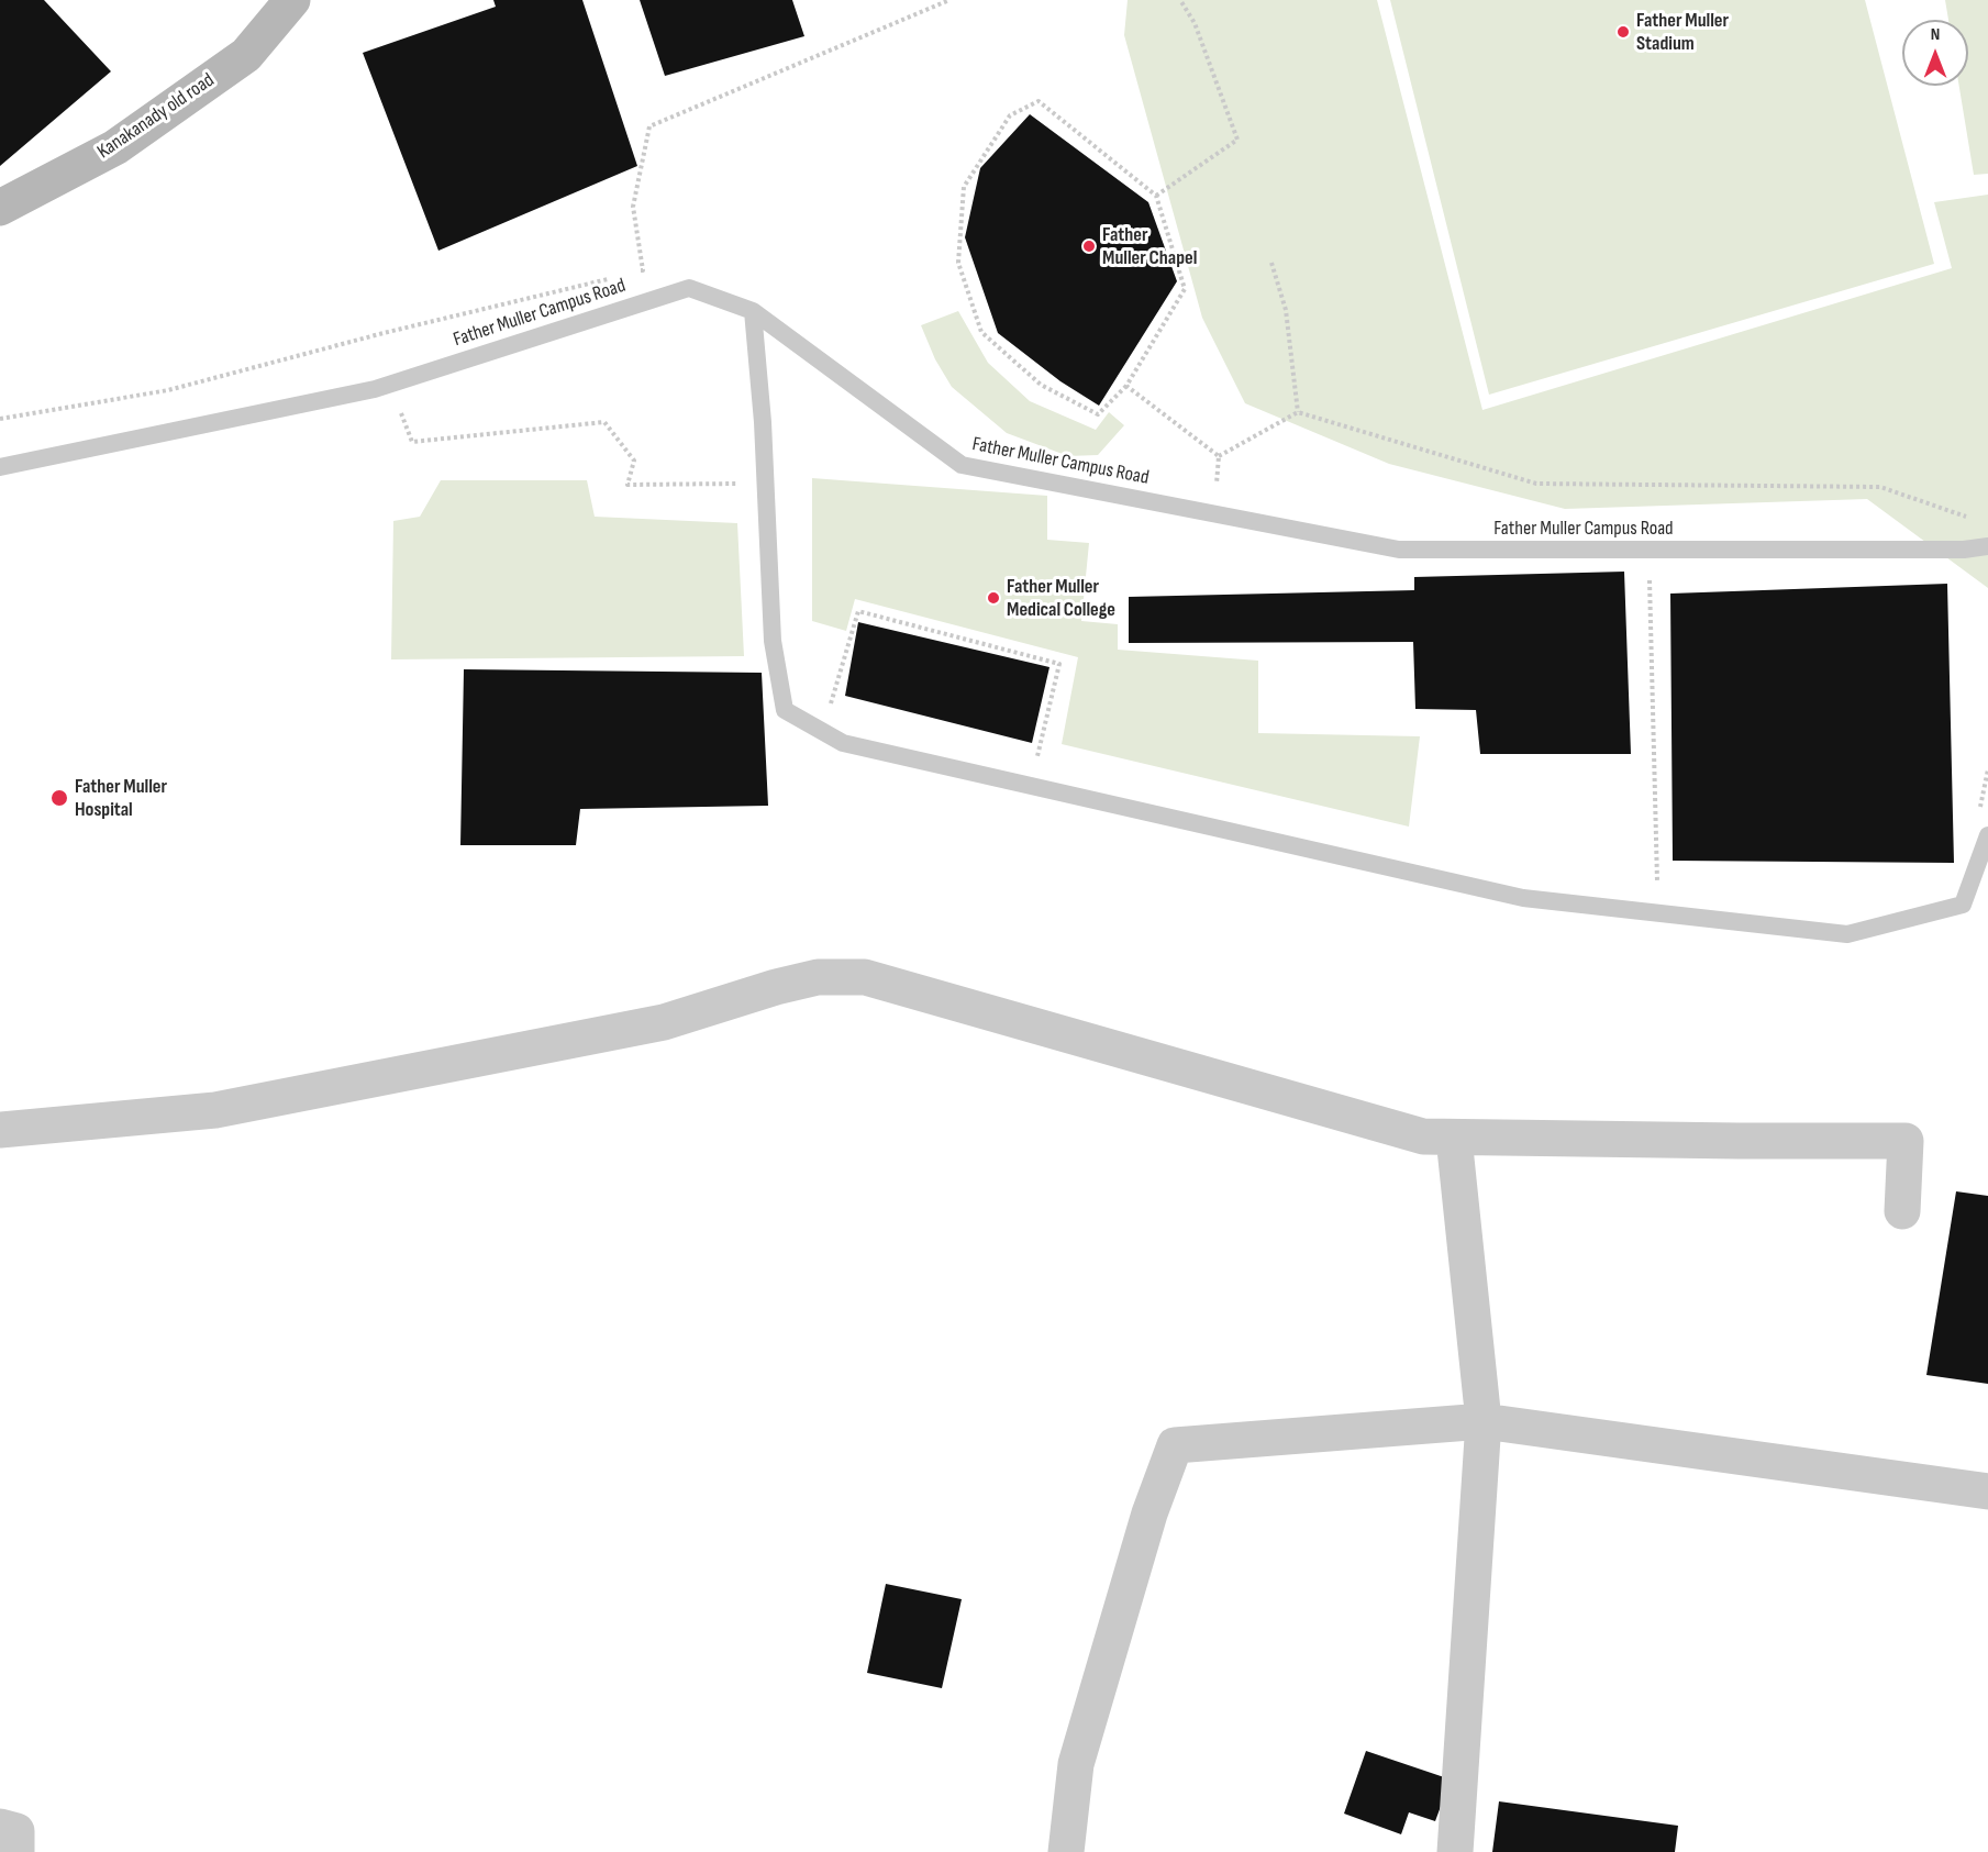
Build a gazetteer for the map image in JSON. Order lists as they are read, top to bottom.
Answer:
{
  "streets": {
    "street": ["Kanakanady old road"],
    "lane": ["Father Muller Campus Road"]
  },
  "places": [
    "Father Muller Stadium",
    "Father Muller Chapel",
    "Father Muller Medical College",
    "Father Muller Hospital"
  ],
  "north": "top"
}
